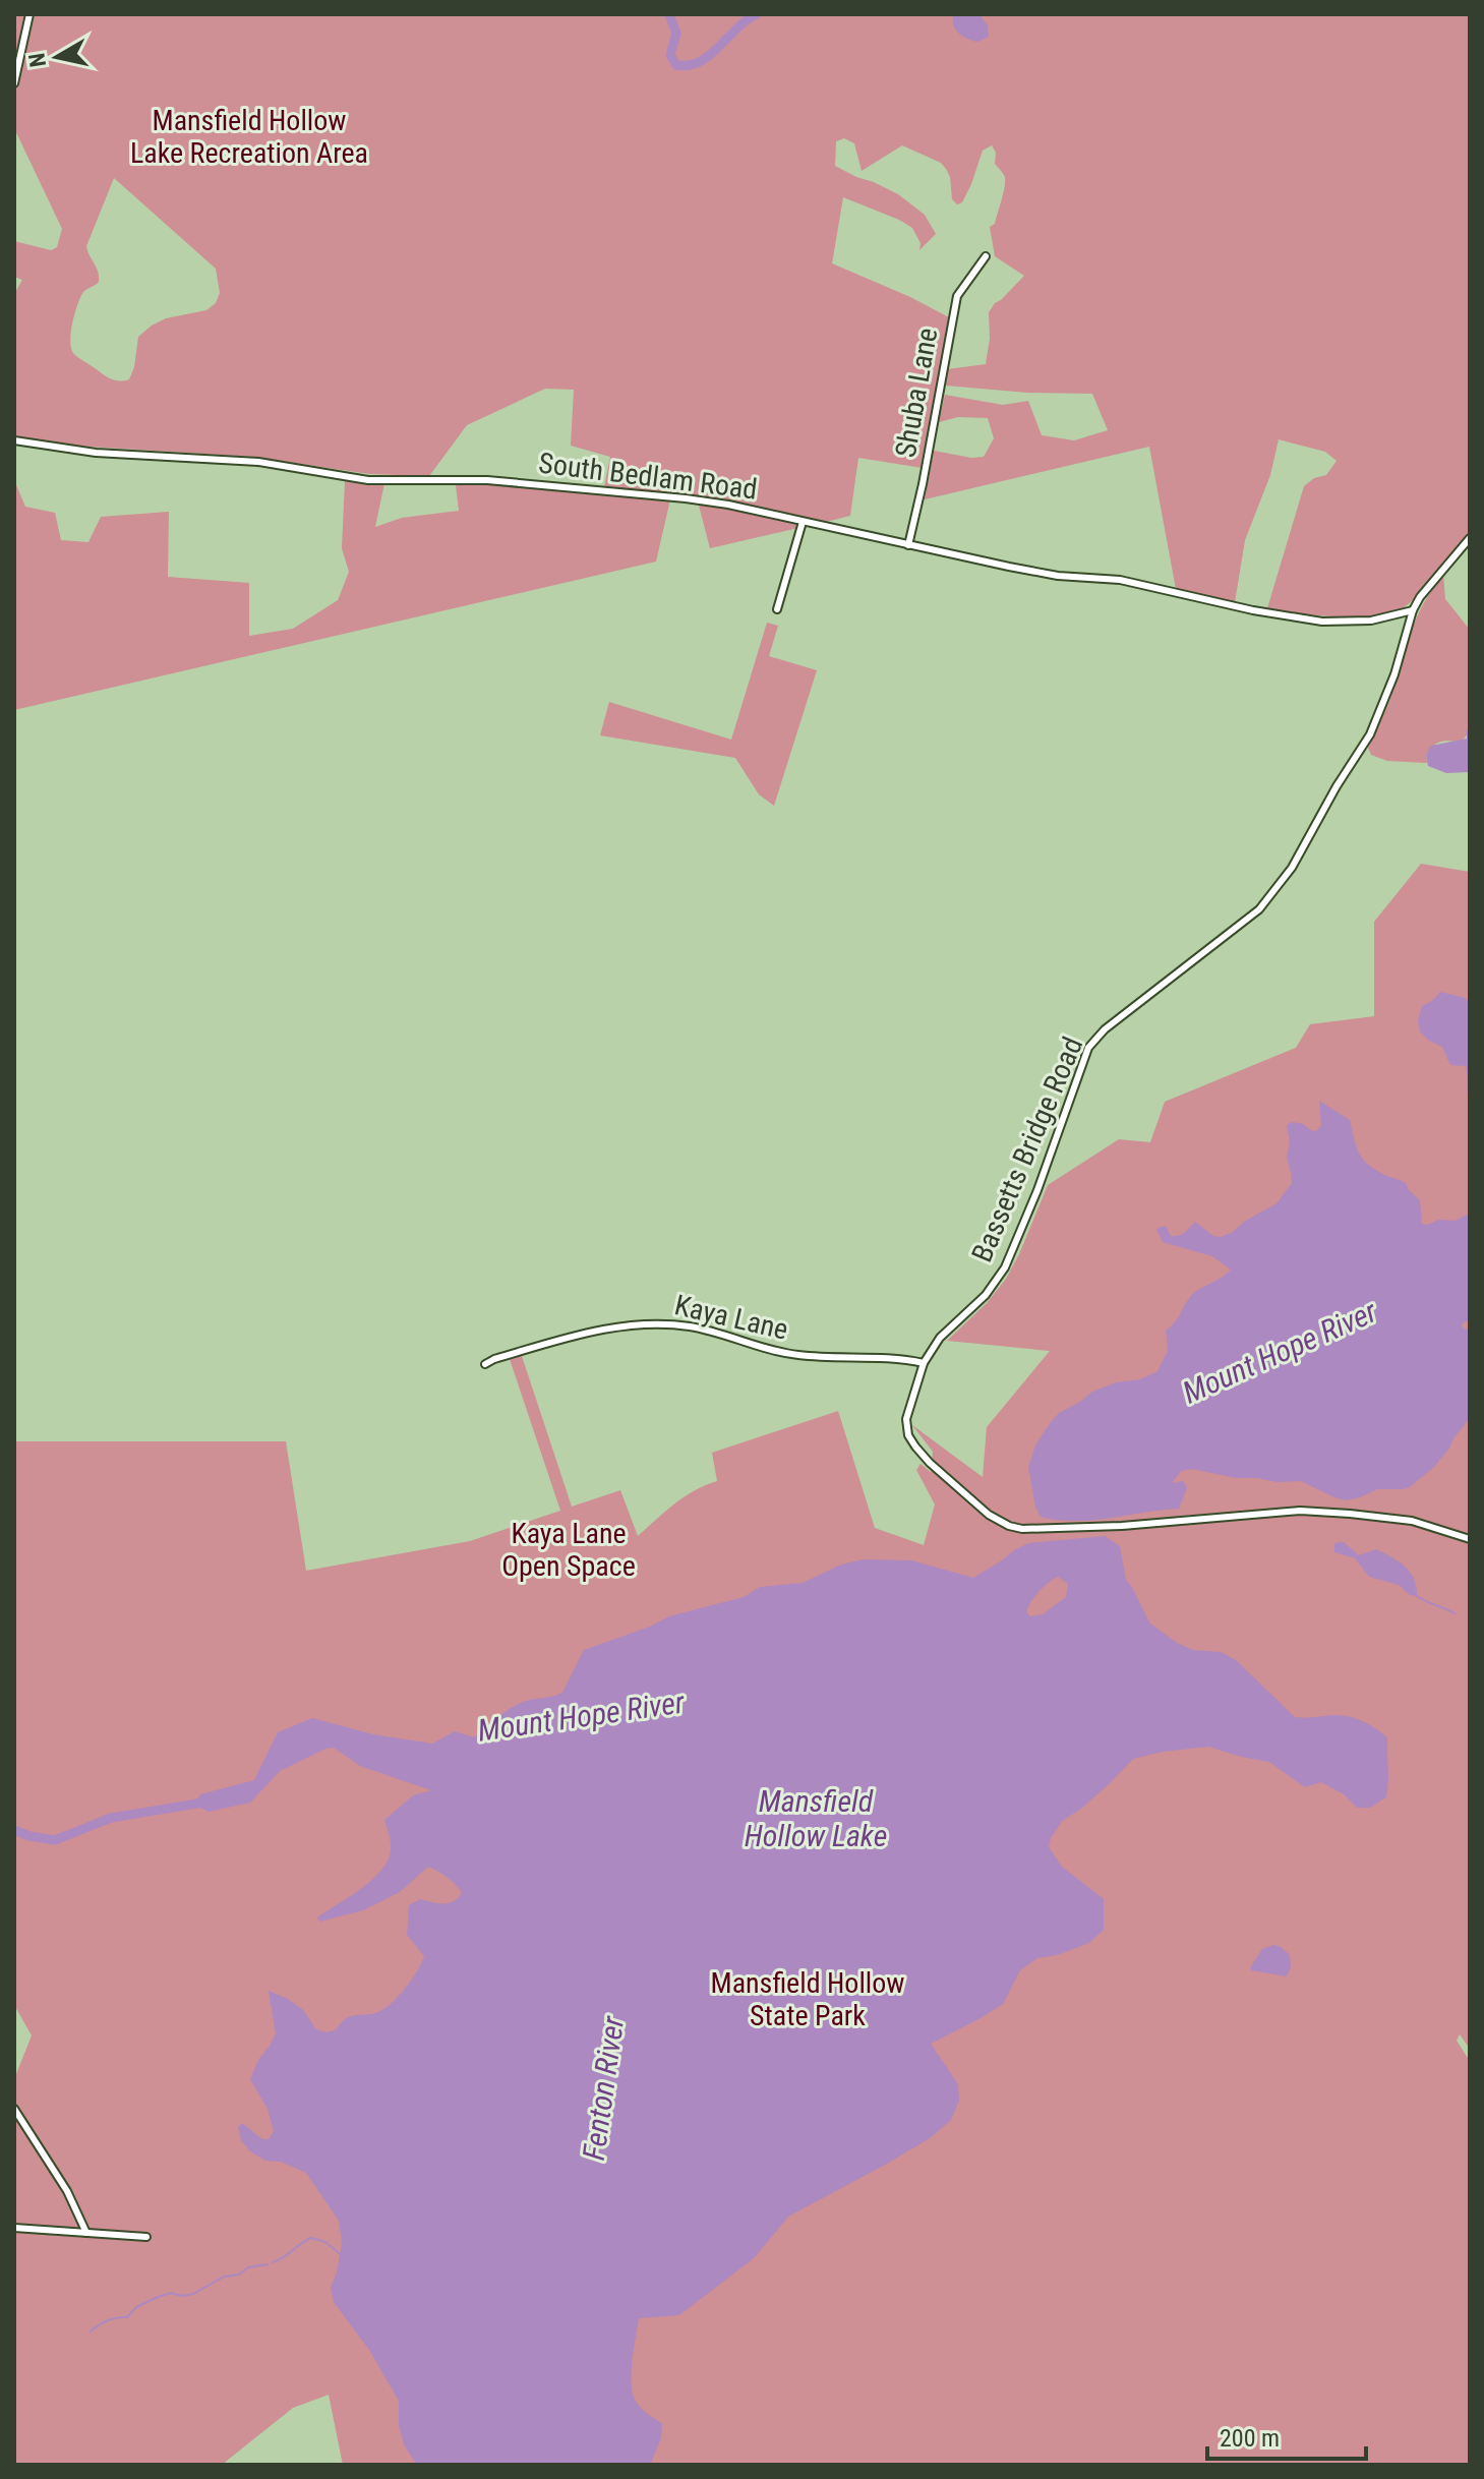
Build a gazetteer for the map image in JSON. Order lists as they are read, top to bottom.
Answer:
{
  "streets": {
    "street": [
      "Shuba Lane",
      "South Bedlam Road",
      "Bassetts Bridge Road",
      "Kaya Lane"
    ]
  },
  "crossings": [
    ["Shuba Lane", "South Bedlam Road"],
    ["South Bedlam Road", "Bassetts Bridge Road"],
    ["Bassetts Bridge Road", "Kaya Lane"]
  ],
  "water": ["Mount Hope River", "Mansfield Hollow Lake", "Fenton River"],
  "parks": ["Mansfield Hollow Lake Recreation Area", "Kaya Lane Open Space", "Mansfield Hollow State Park"],
  "scale_bar": "200 m",
  "north": "left"
}
